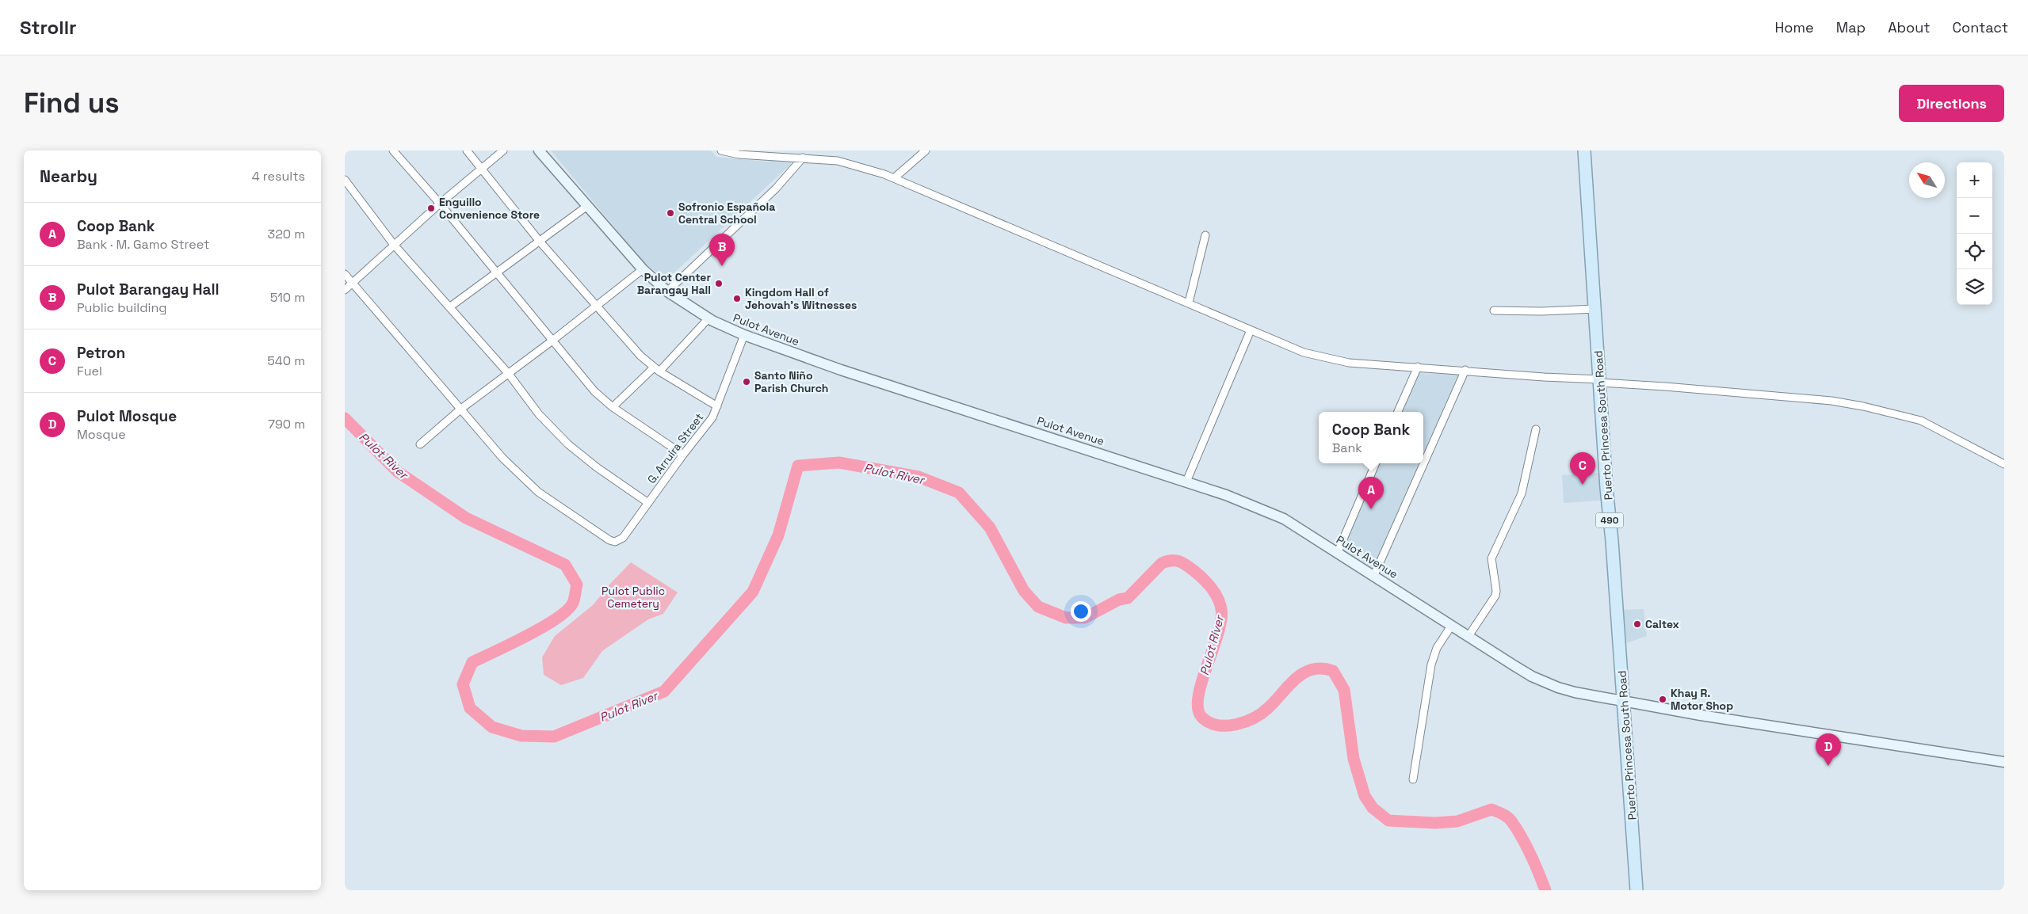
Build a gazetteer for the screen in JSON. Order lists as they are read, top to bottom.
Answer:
{
  "streets": {
    "main road": ["Puerto Princesa South Road", "490"],
    "street": ["Pulot Avenue", "G. Arruira Street"]
  },
  "crossings": [
    ["Pulot Avenue", "Puerto Princesa South Road"],
    ["Pulot Avenue", "G. Arruira Street"]
  ],
  "water": ["Pulot River"],
  "parks": ["Pulot Public Cemetery"],
  "places": [
    "Enguillo Convenience Store",
    "Sofronio Española Central School",
    "Pulot Center Barangay Hall",
    "Kingdom Hall of Jehovah's Witnesses",
    "Santo Niño Parish Church",
    "Caltex",
    "Khay R. Motor Shop"
  ],
  "north": "top left",
  "page": {
    "header": "Strollr",
    "nav": [
      "Home",
      "Map",
      "About",
      "Contact"
    ],
    "buttons": "Directions",
    "title": "Find us",
    "heading": ["Nearby", "4 results"],
    "map_buttons": ["+", "−"],
    "list": [
      {
        "mark": "A",
        "name": "Coop Bank",
        "note": "Bank · M. Gamo Street",
        "value": "320 m"
      },
      {
        "mark": "B",
        "name": "Pulot Barangay Hall",
        "note": "Public building",
        "value": "510 m"
      },
      {
        "mark": "C",
        "name": "Petron",
        "note": "Fuel",
        "value": "540 m"
      },
      {
        "mark": "D",
        "name": "Pulot Mosque",
        "note": "Mosque",
        "value": "790 m"
      }
    ],
    "pins": [
      "B",
      "C",
      "A",
      "D"
    ],
    "popup": ["Coop Bank", "Bank"]
  }
}
